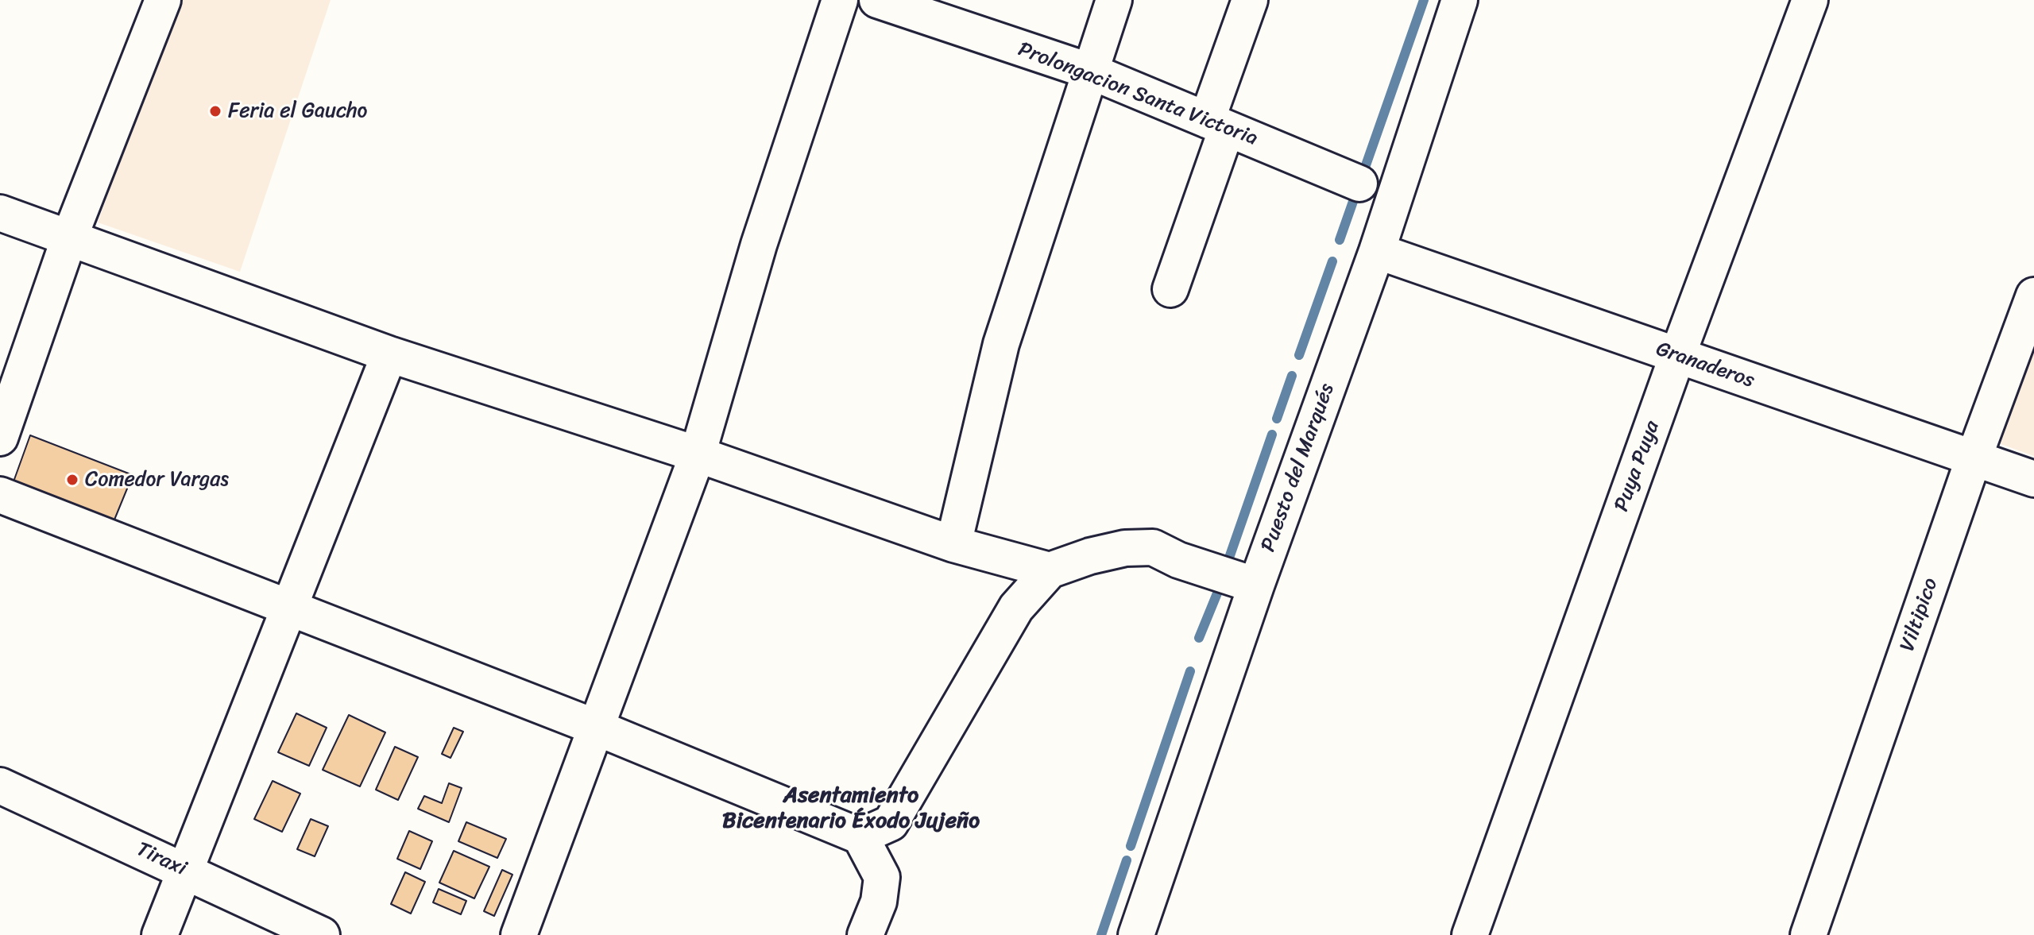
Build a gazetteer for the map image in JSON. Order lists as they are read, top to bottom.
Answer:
{
  "streets": {
    "street": [
      "Prolongacion Santa Victoria",
      "Granaderos",
      "Puya Puya",
      "Puesto del Marqués",
      "Viltipico",
      "Tiraxi"
    ]
  },
  "crossings": [
    ["Granaderos", "Puya Puya"],
    ["Granaderos", "Puesto del Marqués"],
    ["Granaderos", "Viltipico"]
  ],
  "districts": ["Asentamiento Bicentenario Éxodo Jujeño"],
  "places": ["Feria el Gaucho", "Comedor Vargas"]
}
